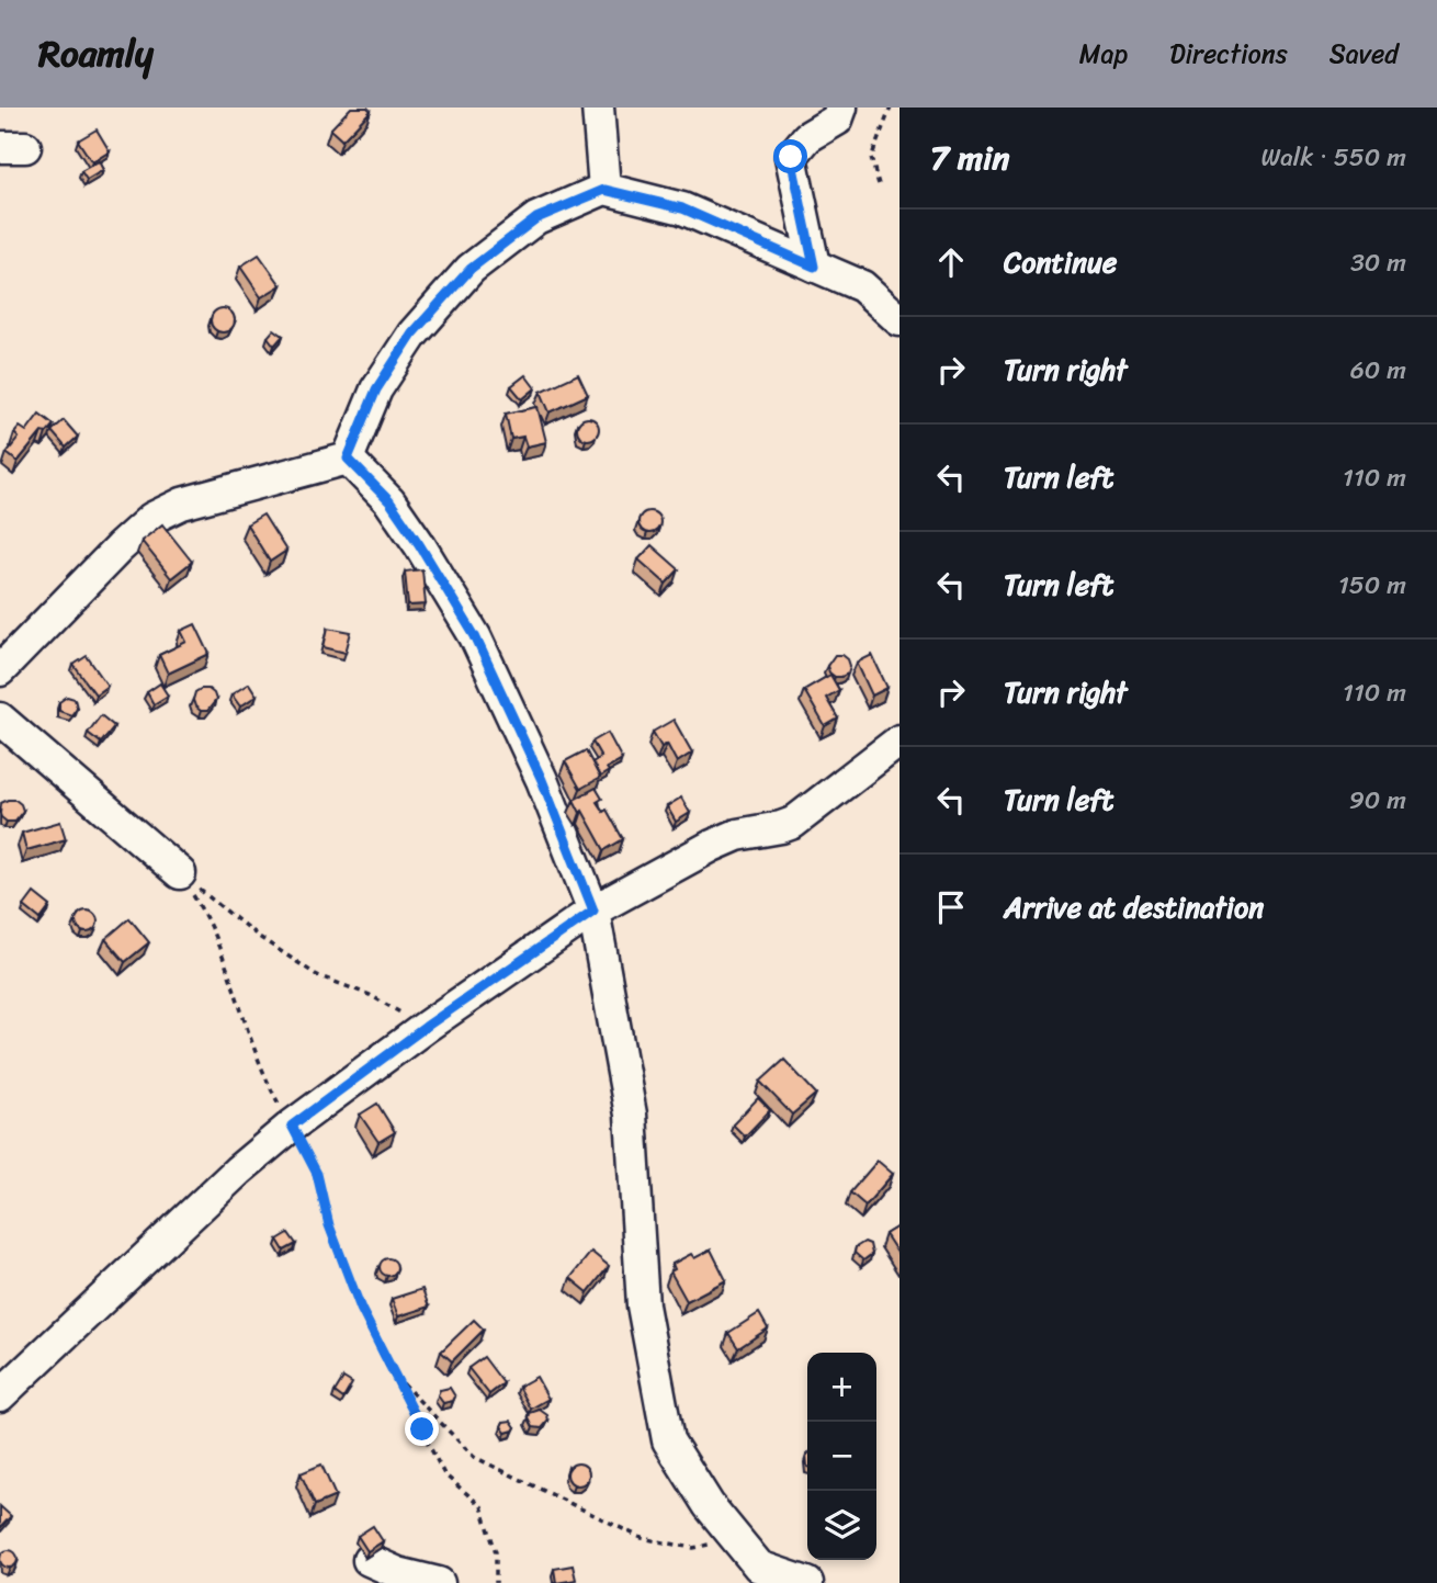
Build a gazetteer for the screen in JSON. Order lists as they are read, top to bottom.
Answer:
{
  "page": {
    "header": "Roamly",
    "nav": ["Map", "Directions", "Saved"],
    "heading": ["7 min", "Walk · 550 m"],
    "list": [
      ["Continue", "30 m"],
      ["Turn right", "60 m"],
      ["Turn left", "110 m"],
      ["Turn left", "150 m"],
      ["Turn right", "110 m"],
      ["Turn left", "90 m"],
      "Arrive at destination"
    ],
    "map_buttons": ["+", "−"]
  }
}
